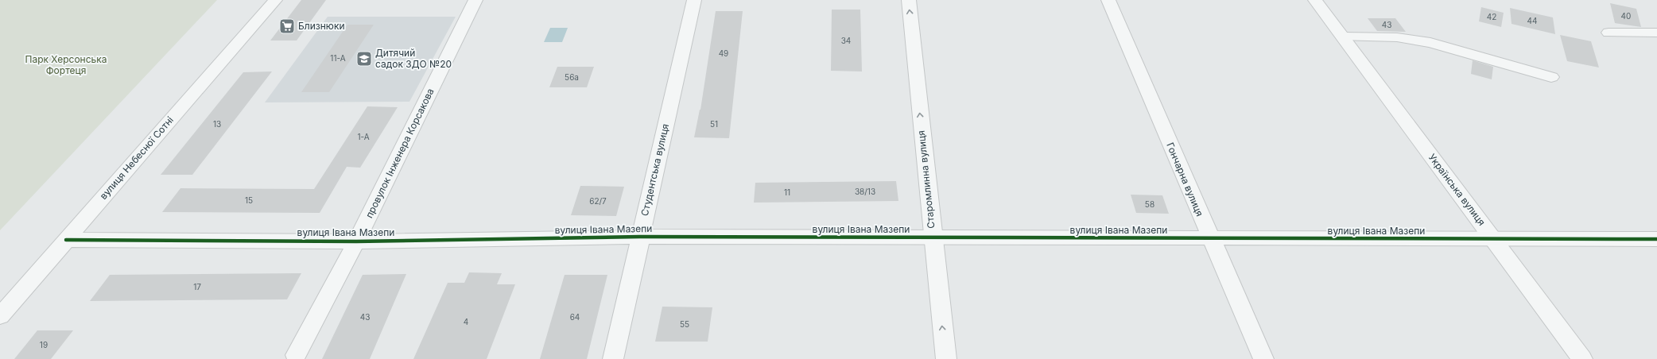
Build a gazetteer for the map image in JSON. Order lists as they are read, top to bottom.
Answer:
{
  "streets": {
    "street": [
      "провулок Інженера Корсакова",
      "вулиця Небесної Сотні",
      "Студентська вулиця",
      "Старомлинна вулиця",
      "Гончарна вулиця",
      "Українська вулиця",
      "вулиця Івана Мазепи"
    ]
  },
  "crossings": [
    ["провулок Інженера Корсакова", "вулиця Івана Мазепи"],
    ["вулиця Небесної Сотні", "вулиця Івана Мазепи"],
    ["Студентська вулиця", "вулиця Івана Мазепи"],
    ["Старомлинна вулиця", "вулиця Івана Мазепи"],
    ["Гончарна вулиця", "вулиця Івана Мазепи"],
    ["Українська вулиця", "вулиця Івана Мазепи"]
  ],
  "one_way": ["Старомлинна вулиця"],
  "parks": ["Парк Херсонська Фортеця"],
  "places": {
    "supermarket": ["Близнюки"],
    "school or university": ["Дитячий садок ЗДО №20"]
  },
  "house_numbers": [
    "40",
    "42",
    "44",
    "43",
    "34",
    "49",
    "11-А",
    "56а",
    "13",
    "51",
    "1-А",
    "38/13",
    "11",
    "15",
    "62/7",
    "58",
    "17",
    "43",
    "64",
    "4",
    "55",
    "19"
  ]
}
